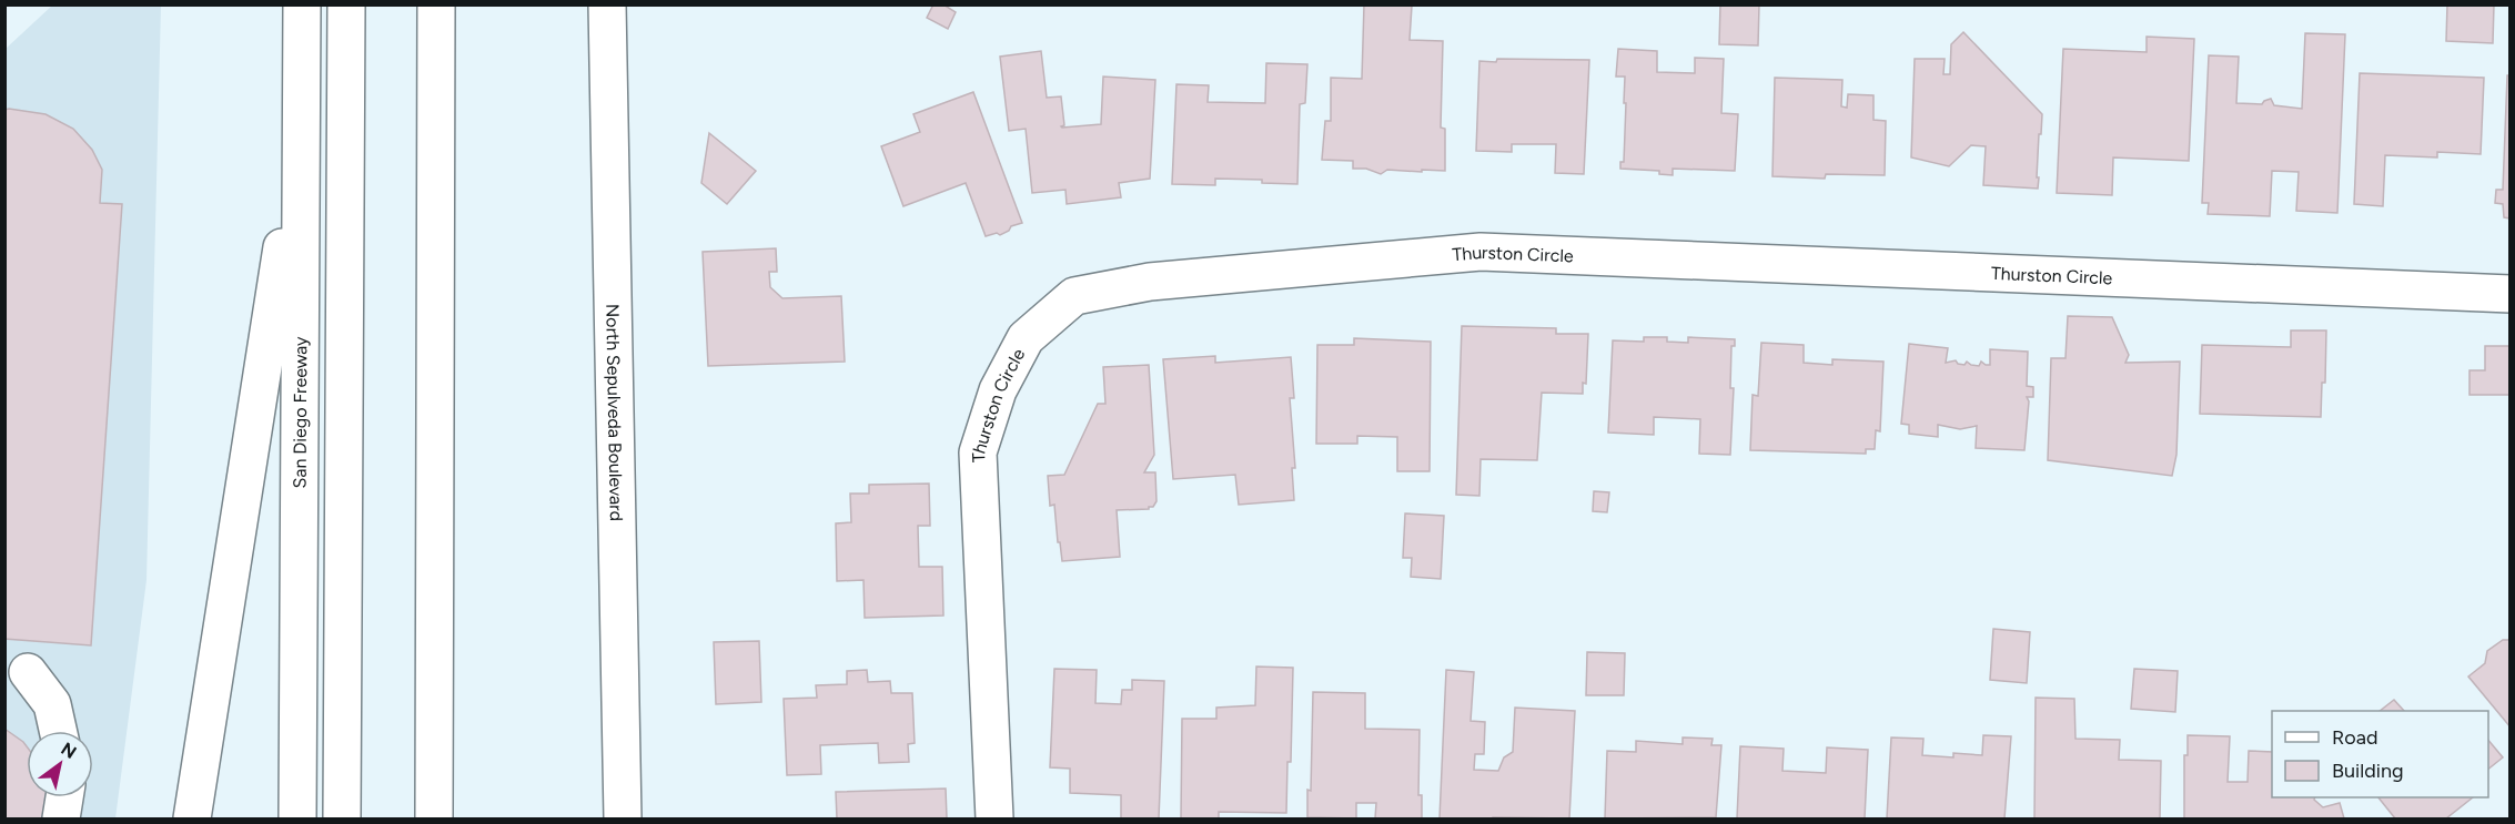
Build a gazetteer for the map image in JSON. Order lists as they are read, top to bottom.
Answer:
{
  "streets": {
    "main road": ["Thurston Circle", "North Sepulveda Boulevard", "San Diego Freeway"]
  },
  "legend": ["Road", "Building"],
  "north": "top right"
}
